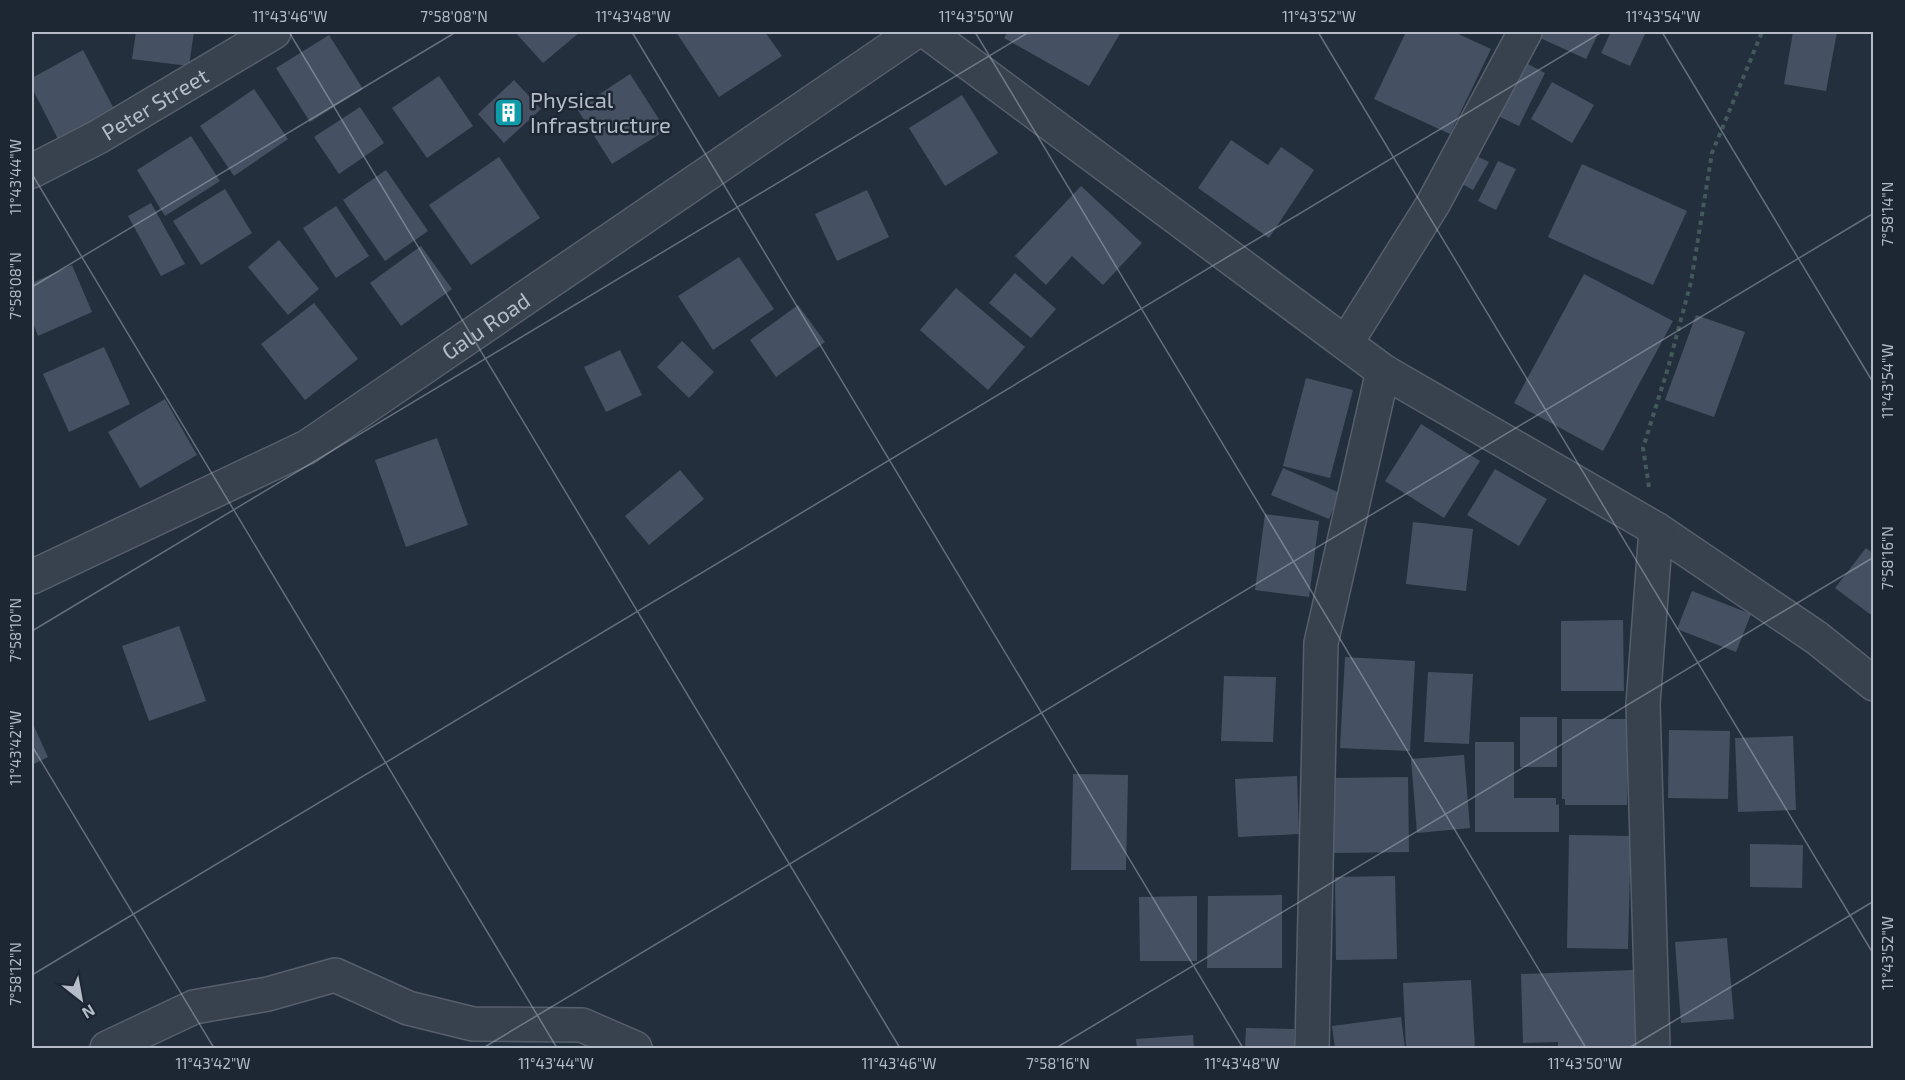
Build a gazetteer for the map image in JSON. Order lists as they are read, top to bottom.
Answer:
{
  "streets": {
    "street": ["Peter Street", "Galu Road"]
  },
  "places": {
    "building": ["Physical Infrastructure"]
  },
  "north": "bottom right",
  "coordinates": [
    "11°43'46\"W",
    "7°58'08\"N",
    "11°43'48\"W",
    "11°43'50\"W",
    "11°43'52\"W",
    "11°43'54\"W",
    "11°43'44\"W",
    "7°58'14\"N",
    "7°58'16\"N",
    "7°58'10\"N",
    "11°43'42\"W",
    "7°58'12\"N"
  ]
}
